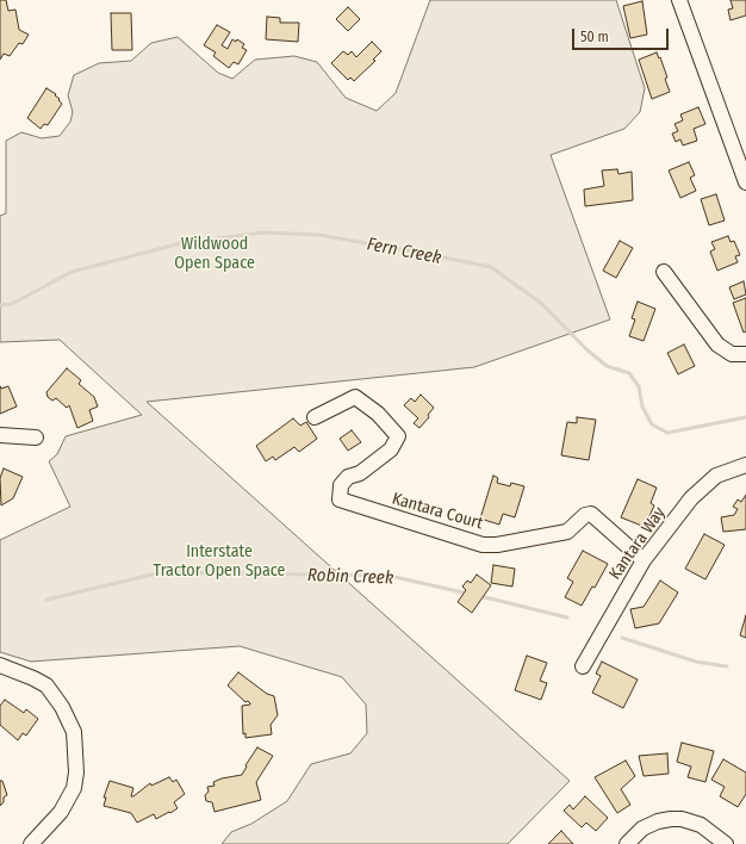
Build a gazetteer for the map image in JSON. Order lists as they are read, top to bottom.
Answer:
{
  "streets": {
    "street": ["Kantara Court", "Kantara Way"]
  },
  "crossings": [
    ["Kantara Court", "Kantara Way"]
  ],
  "water": ["Fern Creek", "Robin Creek"],
  "parks": ["Wildwood Open Space", "Interstate Tractor Open Space"],
  "scale_bar": "50 m"
}
